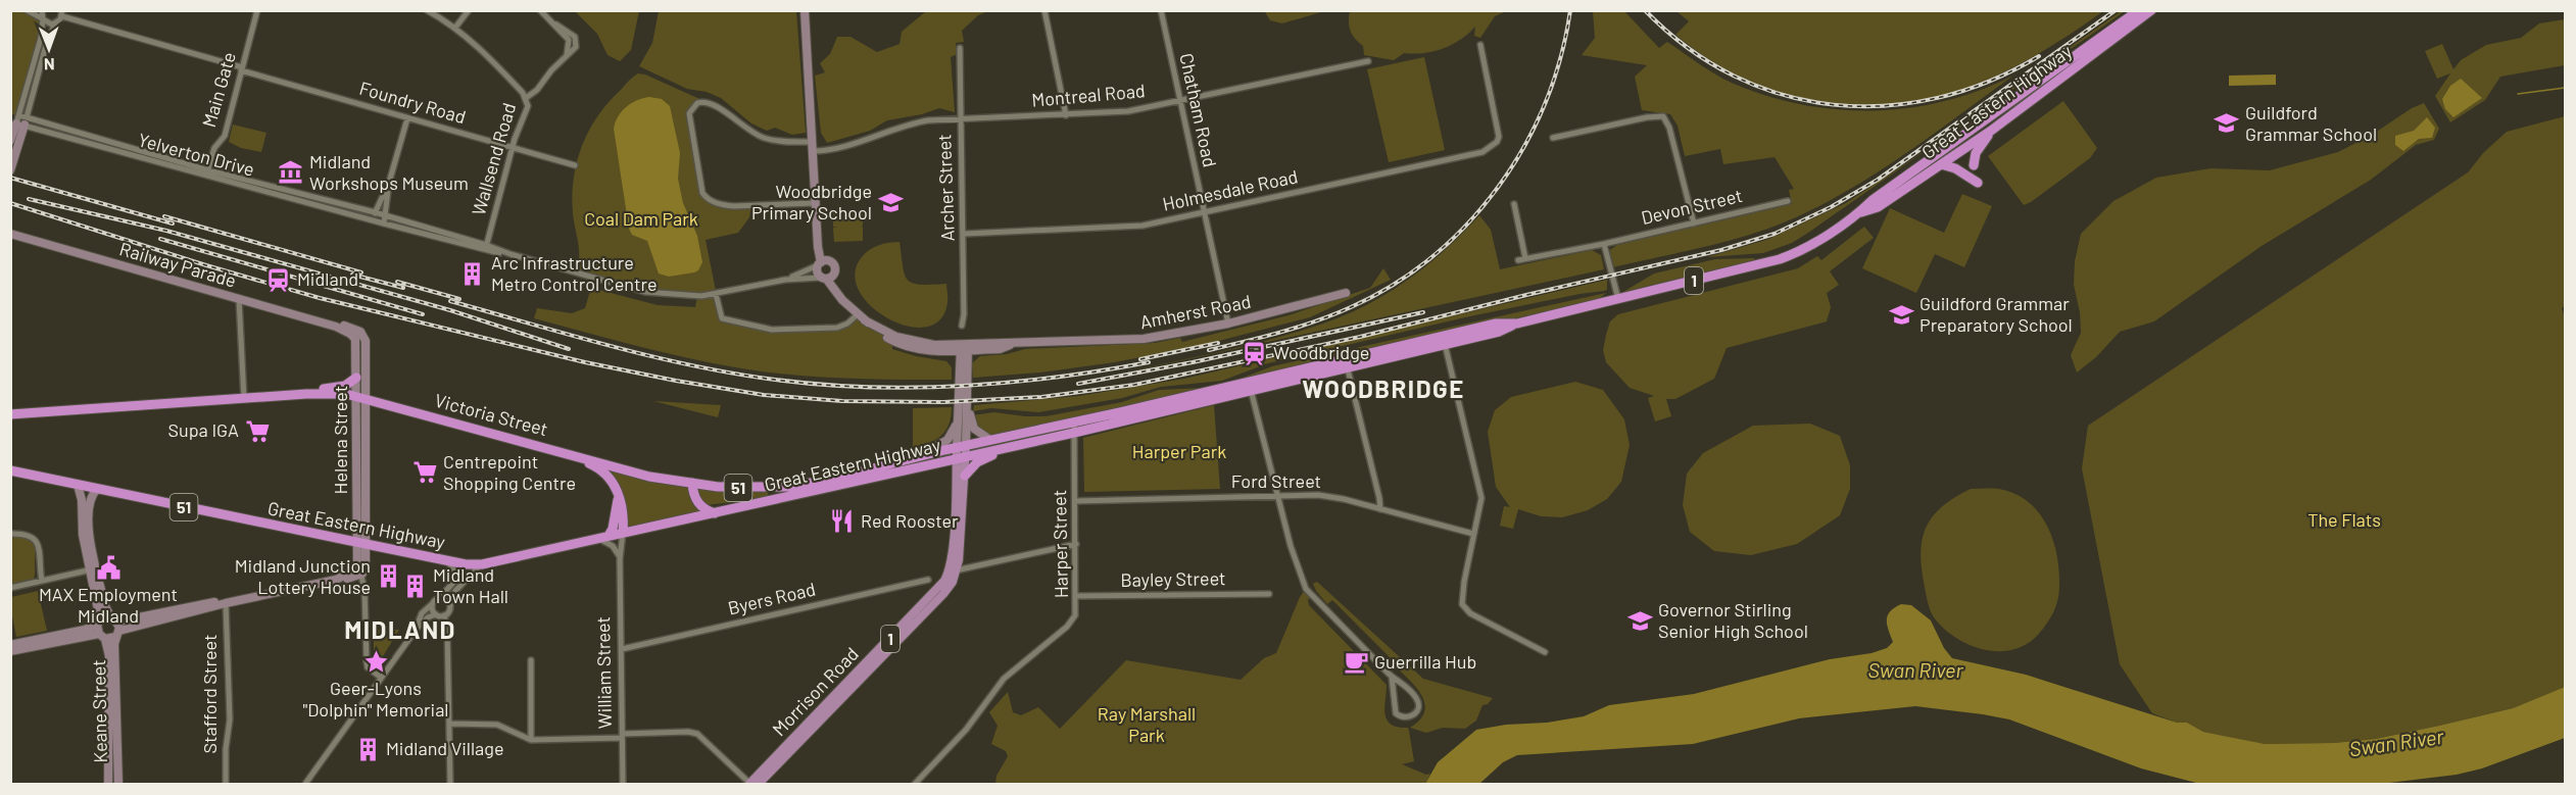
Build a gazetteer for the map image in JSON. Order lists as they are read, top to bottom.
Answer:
{
  "streets": {
    "highway": [
      "Great Eastern Highway",
      "1",
      "Victoria Street",
      "51",
      "William Street"
    ],
    "main road": ["Morrison Road"],
    "street": [
      "Main Gate",
      "Montreal Road",
      "Foundry Road",
      "Chatham Road",
      "Yelverton Drive",
      "Wallsend Road",
      "Archer Street",
      "Holmesdale Road",
      "Devon Street",
      "Railway Parade",
      "Amherst Road",
      "Helena Street",
      "Ford Street",
      "Harper Street",
      "Bayley Street",
      "Byers Road",
      "Stafford Street",
      "Keane Street"
    ]
  },
  "crossings": [
    ["Main Gate", "Foundry Road"],
    ["Main Gate", "Yelverton Drive"],
    ["Montreal Road", "Chatham Road"],
    ["Montreal Road", "Archer Street"],
    ["Great Eastern Highway", "Victoria Street"],
    ["Great Eastern Highway", "Helena Street"],
    ["Great Eastern Highway", "Harper Street"],
    ["Great Eastern Highway", "William Street"],
    ["Great Eastern Highway", "Morrison Road"],
    ["Foundry Road", "Wallsend Road"],
    ["Chatham Road", "Holmesdale Road"],
    ["Chatham Road", "Amherst Road"],
    ["Yelverton Drive", "Wallsend Road"],
    ["Yelverton Drive", "Amherst Road"],
    ["Archer Street", "Holmesdale Road"],
    ["Railway Parade", "Helena Street"],
    ["Amherst Road", "Morrison Road"],
    ["Victoria Street", "Helena Street"],
    ["Victoria Street", "Morrison Road"],
    ["Ford Street", "Harper Street"],
    ["Harper Street", "Bayley Street"],
    ["Byers Road", "William Street"]
  ],
  "districts": ["WOODBRIDGE", "MIDLAND"],
  "water": ["Swan River"],
  "parks": [
    "Coal Dam Park",
    "Harper Park",
    "The Flats",
    "Ray Marshall Park"
  ],
  "places": {
    "school or university": [
      "Guildford Grammar School",
      "Woodbridge Primary School",
      "Guildford Grammar Preparatory School",
      "Governor Stirling Senior High School"
    ],
    "museum": ["Midland Workshops Museum"],
    "building": [
      "Arc Infrastructure Metro Control Centre",
      "Midland Junction Lottery House",
      "Midland Town Hall",
      "Midland Village"
    ],
    "station": ["Midland", "Woodbridge"],
    "supermarket": ["Supa IGA", "Centrepoint Shopping Centre"],
    "restaurant": ["Red Rooster"],
    "public building": ["MAX Employment Midland"],
    "place": ["Geer-Lyons \"Dolphin\" Memorial"],
    "cafe": ["Guerrilla Hub"]
  },
  "north": "bottom"
}
